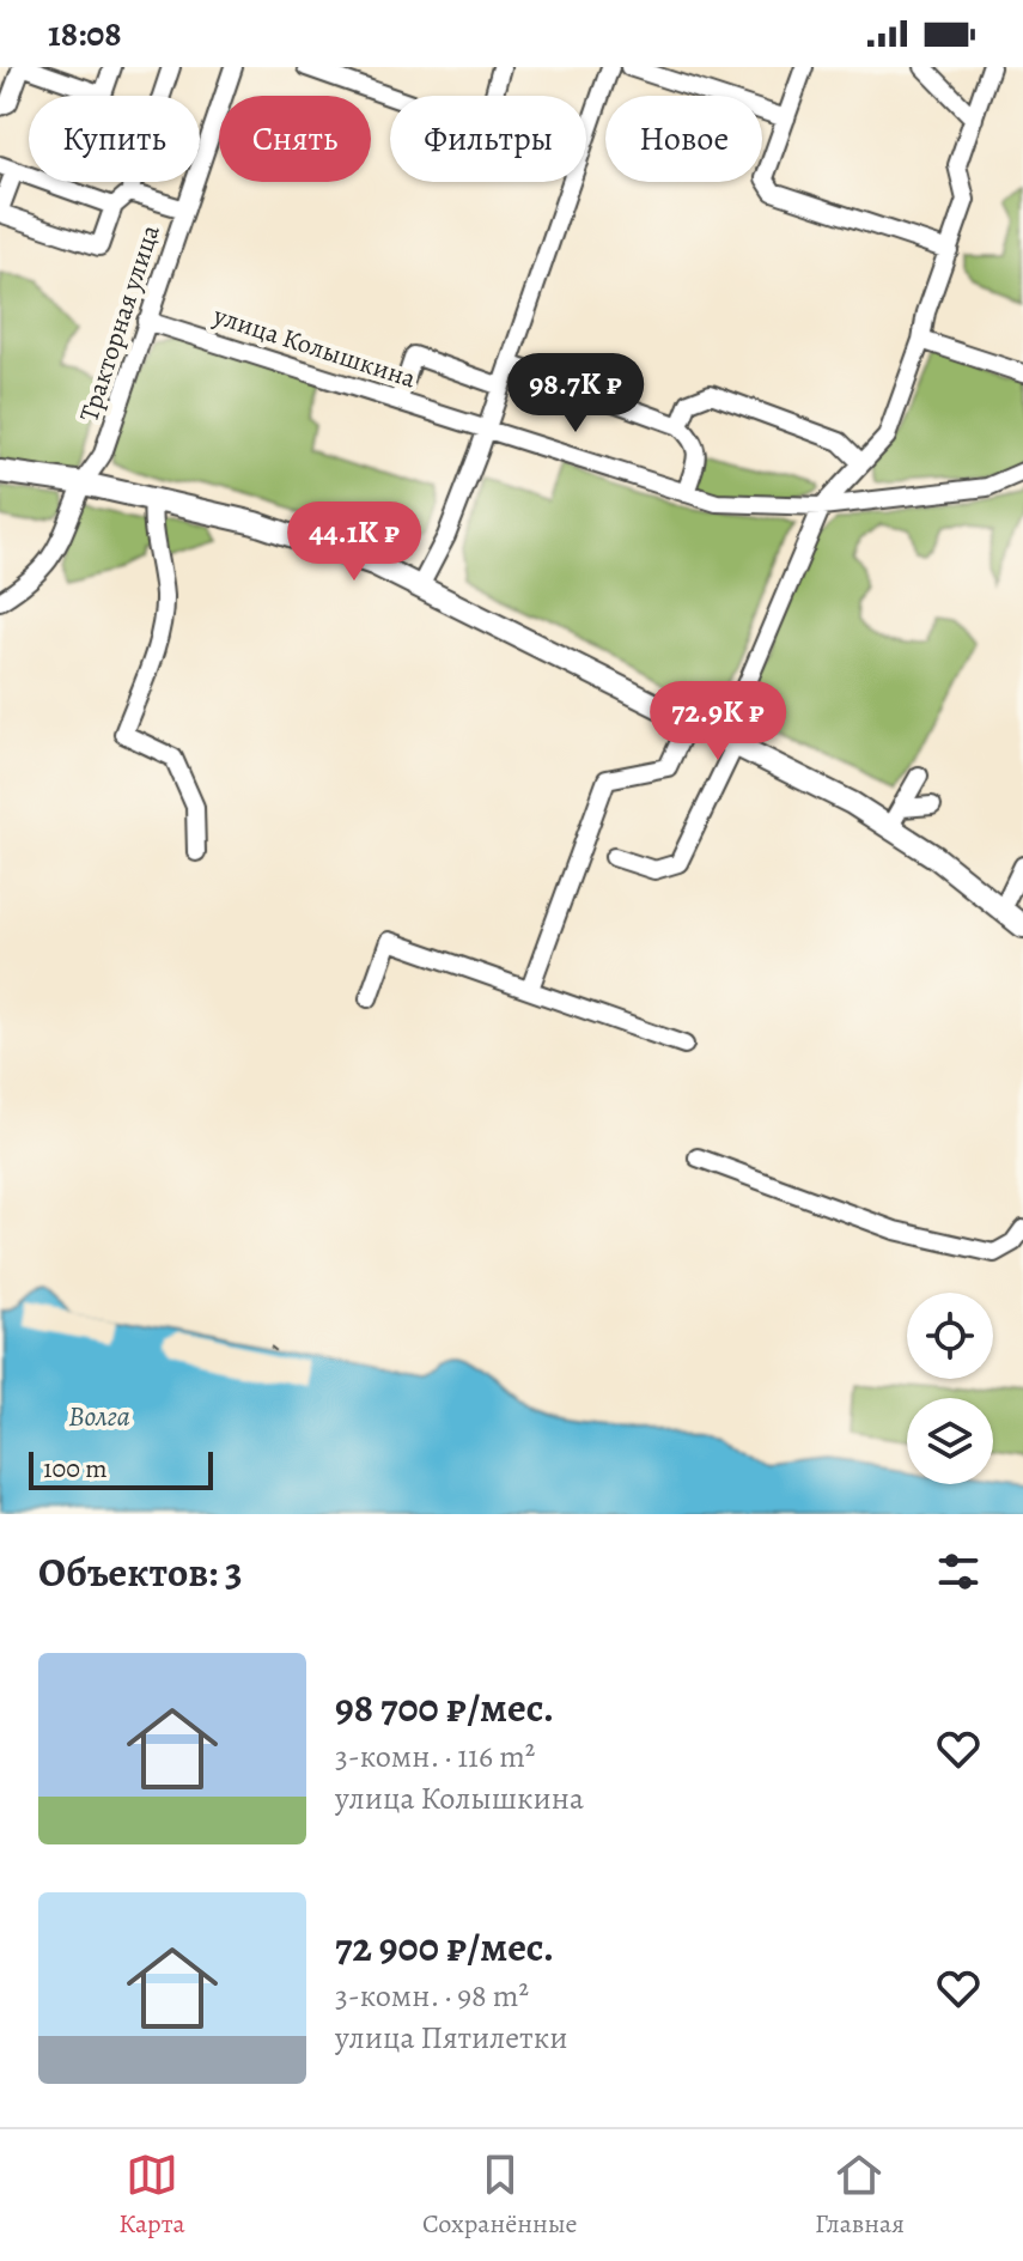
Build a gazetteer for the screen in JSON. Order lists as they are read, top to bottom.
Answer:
{
  "streets": {
    "street": ["Тракторная улица", "улица Колышкина"]
  },
  "crossings": [
    ["Тракторная улица", "улица Колышкина"]
  ],
  "water": ["Волга"],
  "scale_bar": "100 m",
  "page": {
    "status": "18:08",
    "chip": [
      "Купить",
      "Снять",
      "Фильтры",
      "Новое"
    ],
    "price": ["98.7K ₽", "44.1K ₽", "72.9K ₽"],
    "scale": "100 m",
    "heading": "Объектов: 3",
    "list": [
      {
        "name": "98 700 ₽/мес.",
        "note": "3-комн. · 116 m² · улица Колышкина"
      },
      {
        "name": "72 900 ₽/мес.",
        "note": "3-комн. · 98 m² · улица Пятилетки"
      }
    ],
    "tabs": ["Карта", "Сохранённые", "Главная"]
  }
}
